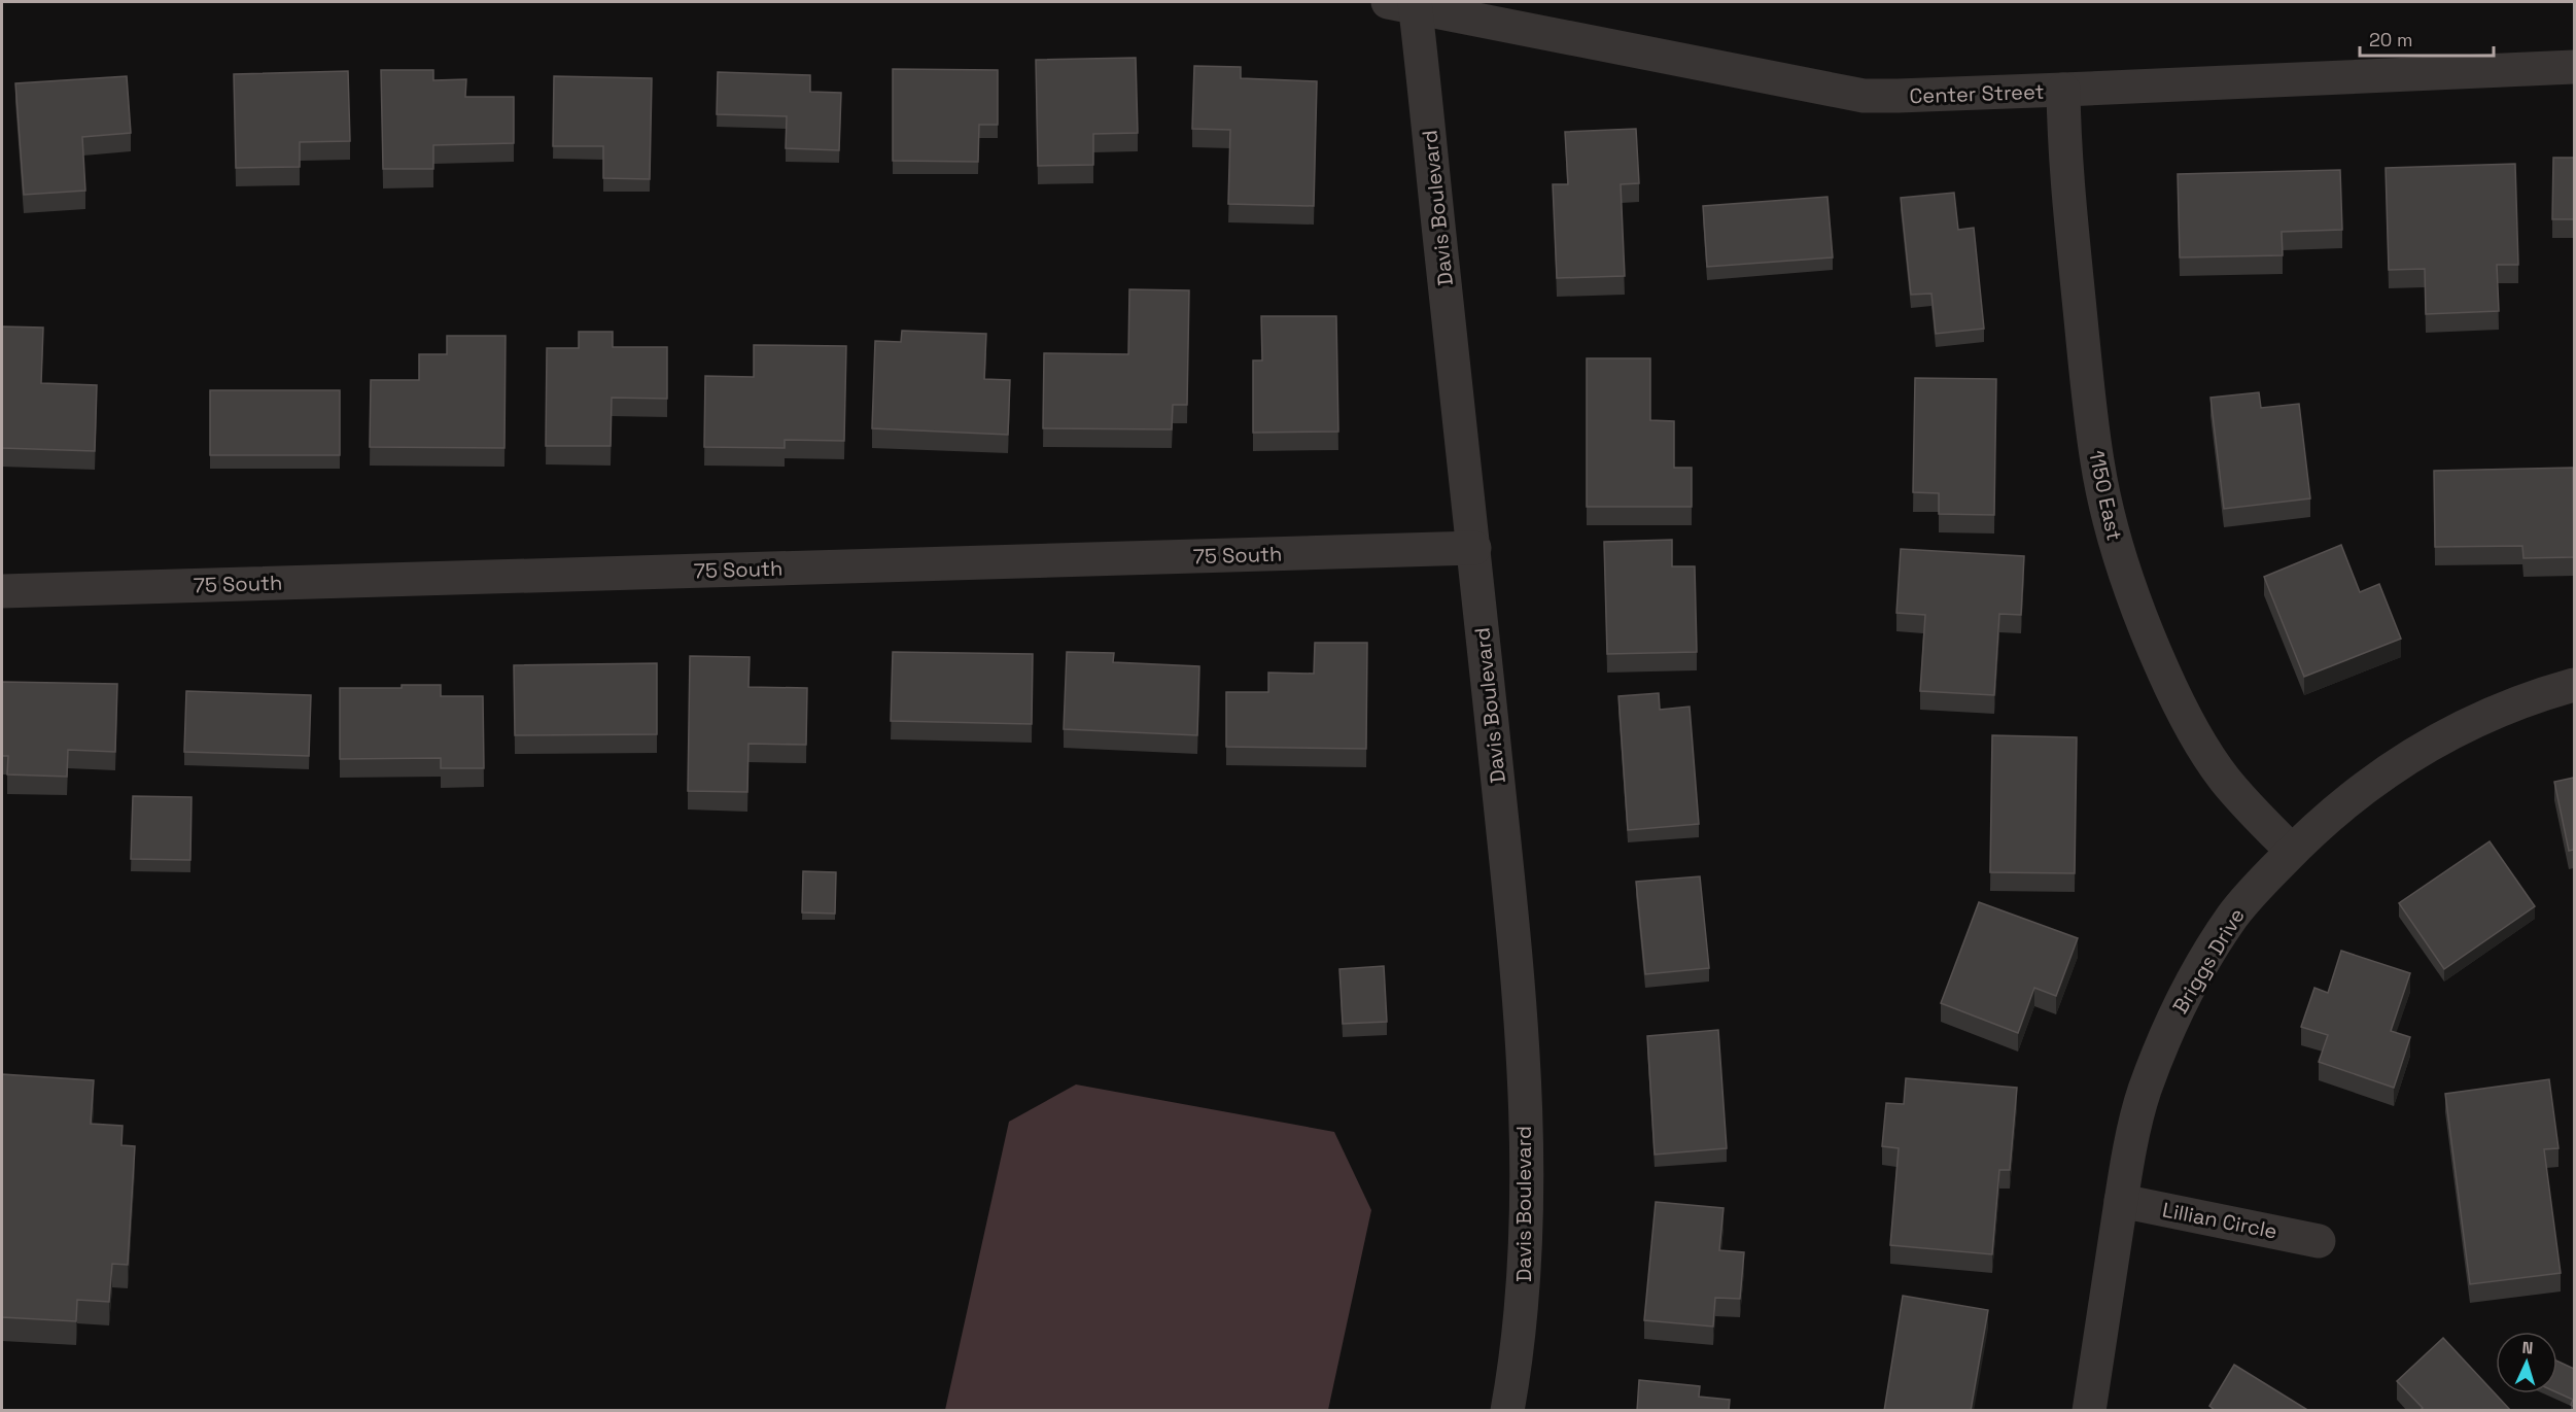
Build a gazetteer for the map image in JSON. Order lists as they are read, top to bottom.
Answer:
{
  "streets": {
    "street": [
      "Center Street",
      "Davis Boulevard",
      "1150 East",
      "75 South",
      "Briggs Drive",
      "Lillian Circle"
    ]
  },
  "crossings": [
    ["Center Street", "Davis Boulevard"],
    ["Center Street", "1150 East"],
    ["Davis Boulevard", "75 South"],
    ["1150 East", "Briggs Drive"],
    ["Briggs Drive", "Lillian Circle"]
  ],
  "scale_bar": "20 m",
  "north": "top"
}
